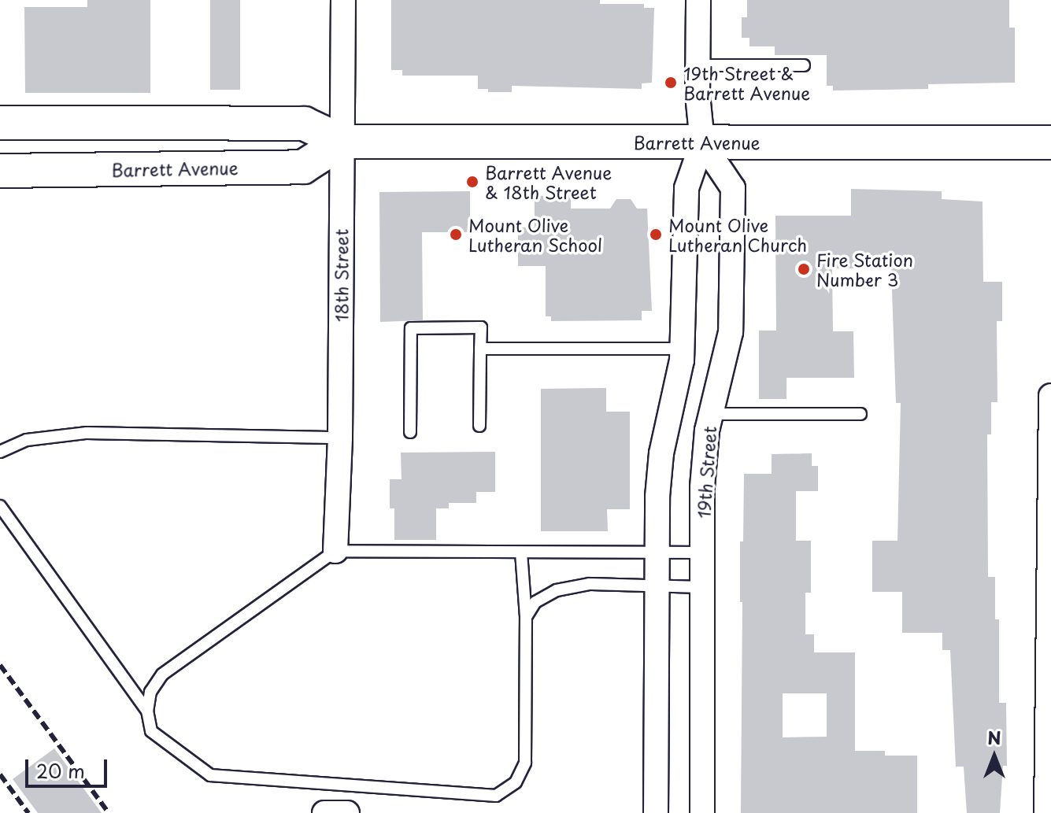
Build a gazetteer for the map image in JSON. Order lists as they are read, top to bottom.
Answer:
{
  "streets": {
    "main road": ["Barrett Avenue"],
    "street": ["18th Street", "19th Street"]
  },
  "crossings": [
    ["Barrett Avenue", "18th Street"],
    ["Barrett Avenue", "19th Street"]
  ],
  "places": [
    "19th Street & Barrett Avenue",
    "Barrett Avenue & 18th Street",
    "Mount Olive Lutheran School",
    "Mount Olive Lutheran Church",
    "Fire Station Number 3"
  ],
  "scale_bar": "20 m",
  "north": "top"
}
